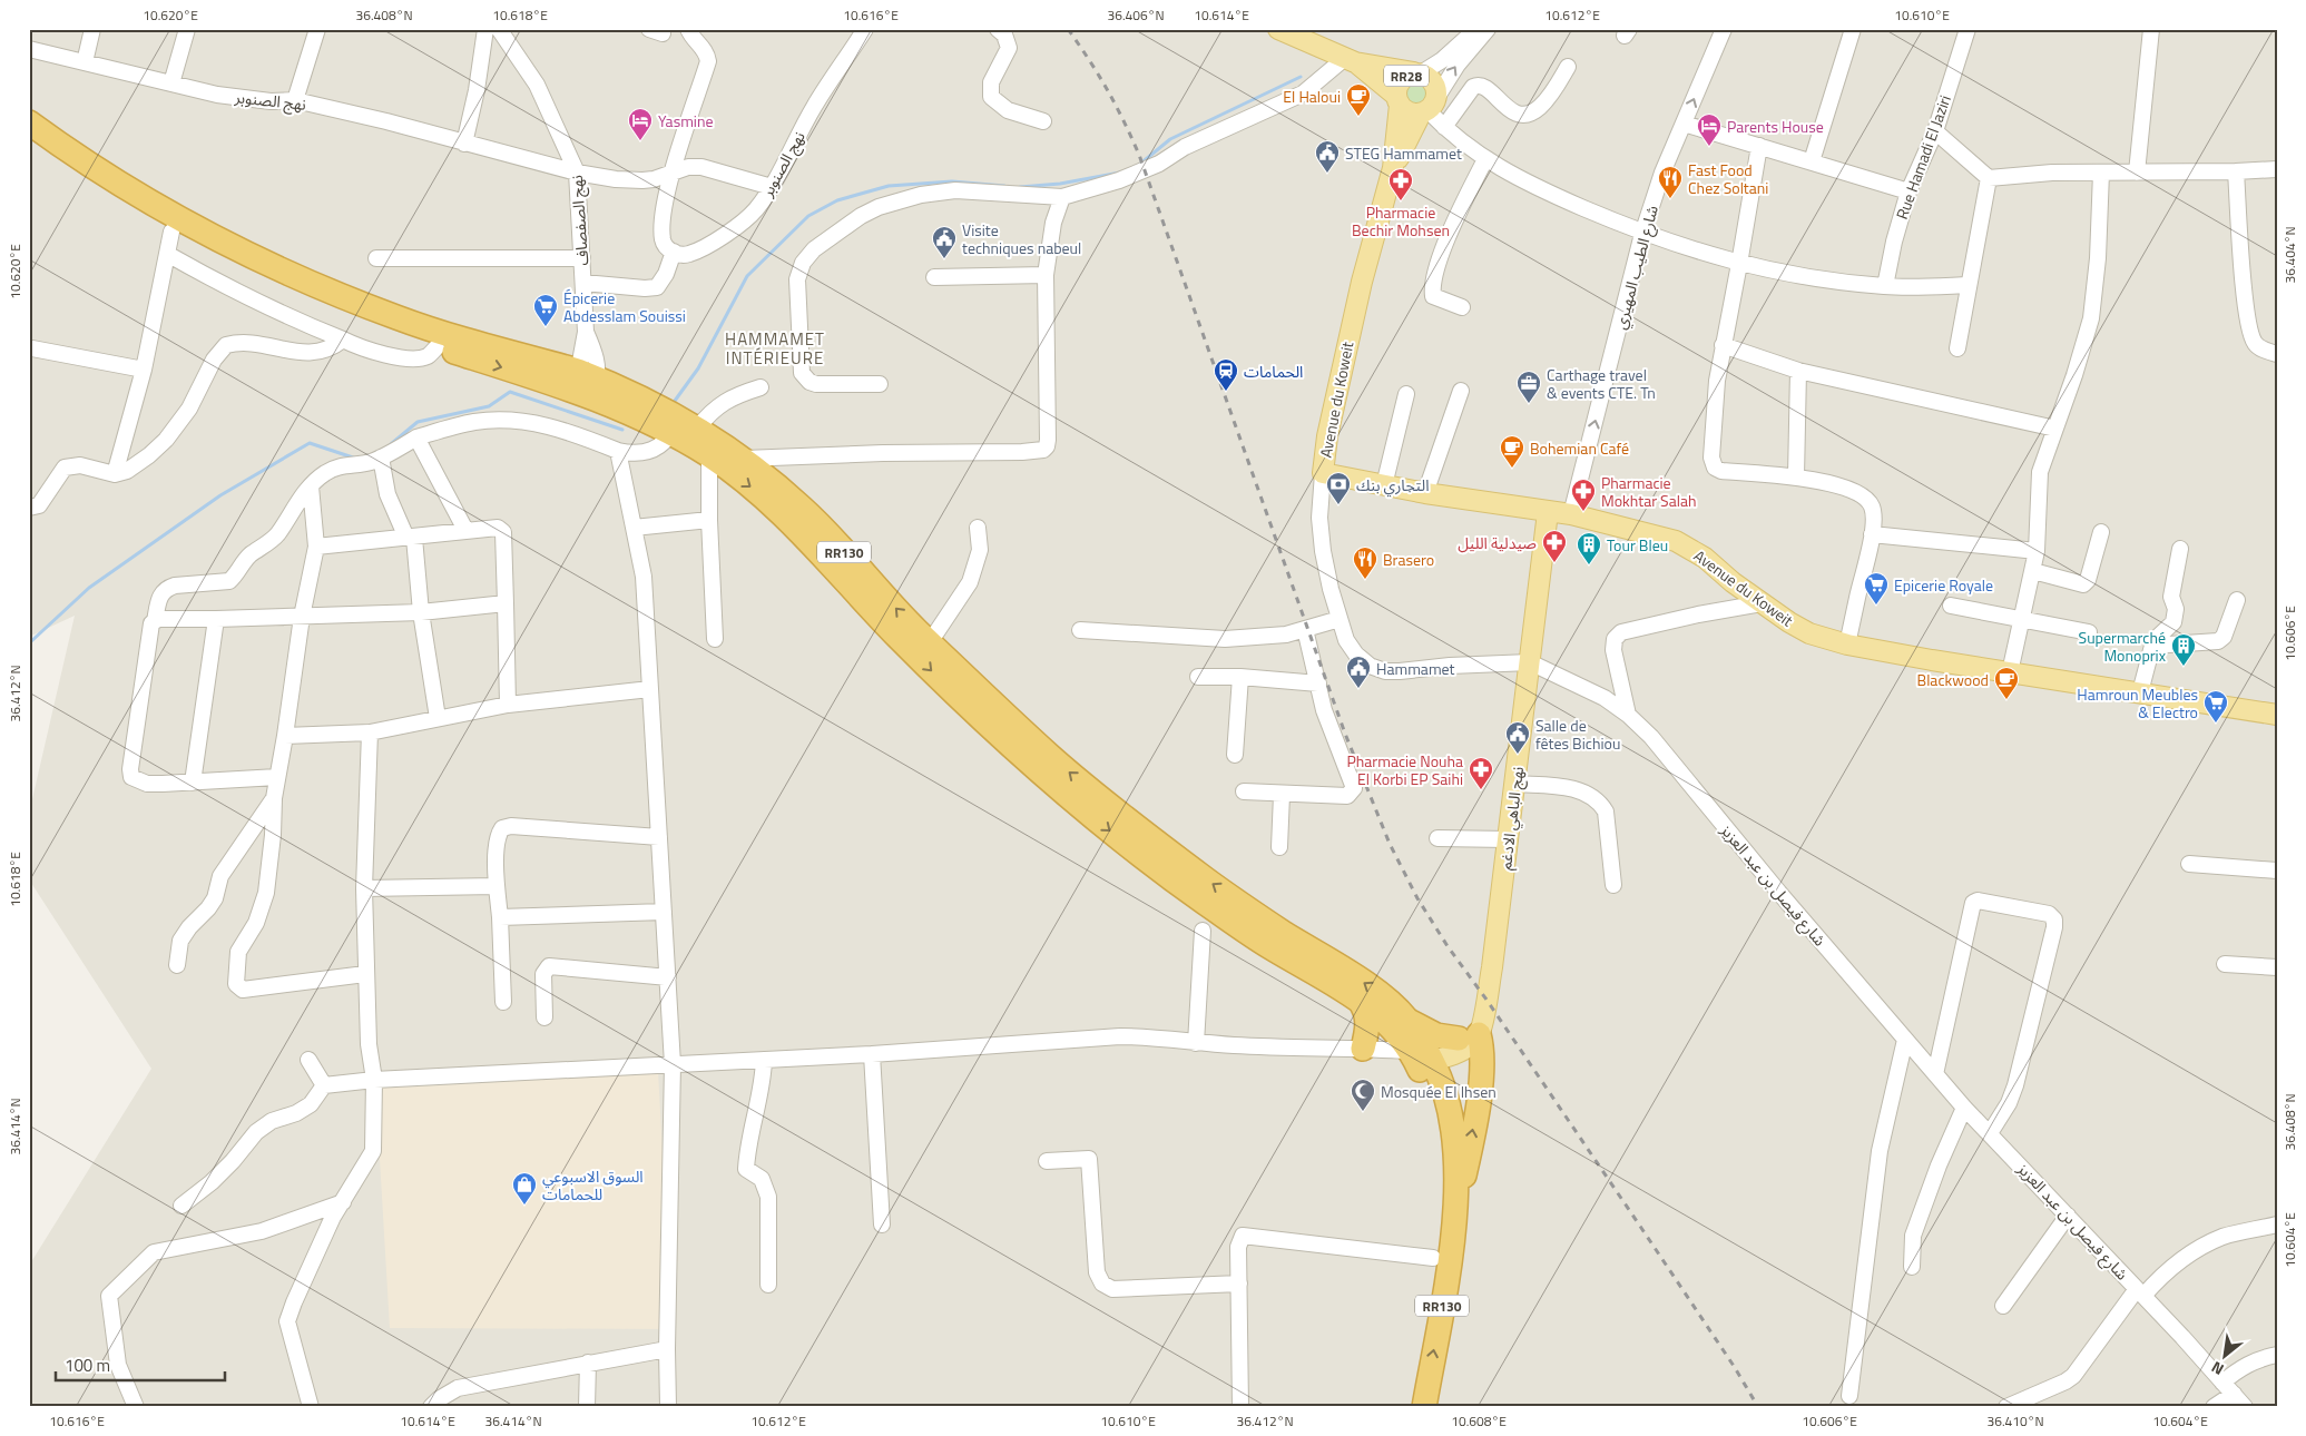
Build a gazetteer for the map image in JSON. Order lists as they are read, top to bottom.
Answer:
{
  "streets": {
    "highway": ["RR130"],
    "main road": ["RR28", "Avenue du Koweit", "نهج الباهي الادغم"],
    "street": [
      "نهج الصنوبر",
      "Rue Hamadi El Jaziri",
      "نهج الصفصاف",
      "شارع الطيب المهيري",
      "شارع فيصل بن عبد العزيز"
    ]
  },
  "crossings": [
    ["RR28", "Avenue du Koweit"],
    ["نهج الصنوبر", "نهج الصفصاف"],
    ["نهج الصفصاف", "RR130"],
    ["شارع الطيب المهيري", "Avenue du Koweit"],
    ["Avenue du Koweit", "نهج الباهي الادغم"],
    ["Avenue du Koweit", "شارع فيصل بن عبد العزيز"],
    ["نهج الباهي الادغم", "شارع فيصل بن عبد العزيز"]
  ],
  "districts": ["HAMMAMET INTÉRIEURE"],
  "places": {
    "cafe": ["El Haloui", "Bohemian Café", "Blackwood"],
    "hotel": ["Yasmine", "Parents House"],
    "public building": [
      "STEG Hammamet",
      "Visite techniques nabeul",
      "Hammamet",
      "Salle de fêtes Bichiou"
    ],
    "restaurant": ["Fast Food Chez Soltani", "Brasero"],
    "pharmacy": [
      "Pharmacie Bechir Mohsen",
      "Pharmacie Mokhtar Salah",
      "صيدلية الليل",
      "Pharmacie Nouha El Korbi EP Saihi"
    ],
    "supermarket": ["Épicerie Abdesslam Souissi", "Epicerie Royale", "Hamroun Meubles & Electro"],
    "station": ["الحمامات"],
    "office": ["Carthage travel & events CTE. Tn"],
    "bank": ["التجاري بنك"],
    "building": ["Tour Bleu", "Supermarché Monoprix"],
    "mosque": ["Mosquée El Ihsen"],
    "shop": ["السوق الاسبوعي للحمامات"]
  },
  "scale_bar": "100 m",
  "north": "bottom left",
  "coordinates": [
    "10.620°E",
    "36.408°N",
    "10.618°E",
    "10.616°E",
    "36.406°N",
    "10.614°E",
    "10.612°E",
    "10.610°E",
    "36.404°N",
    "10.606°E",
    "36.412°N",
    "36.414°N",
    "10.604°E",
    "10.608°E",
    "36.410°N"
  ]
}
